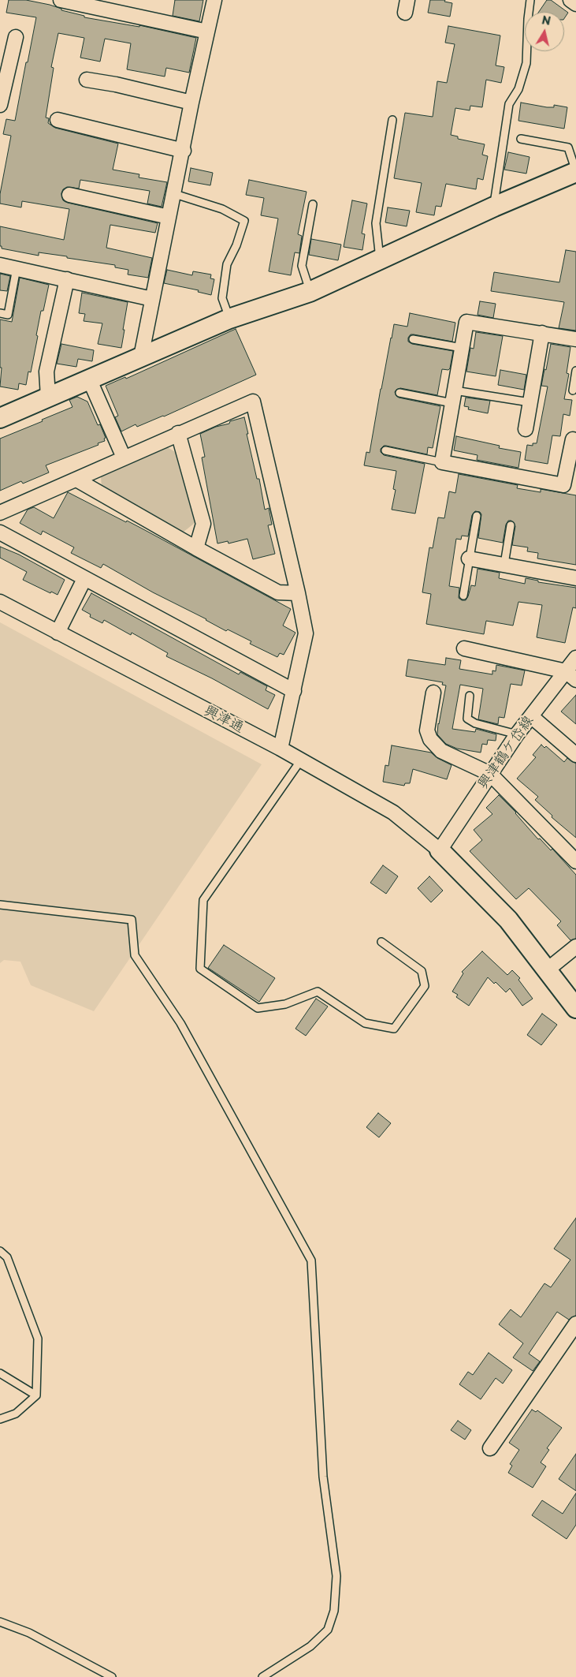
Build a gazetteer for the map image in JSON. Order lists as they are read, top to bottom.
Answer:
{
  "streets": {
    "street": ["興津通", "興津鶴ケ岱線"]
  },
  "crossings": [
    ["興津通", "興津鶴ケ岱線"]
  ],
  "north": "top"
}
